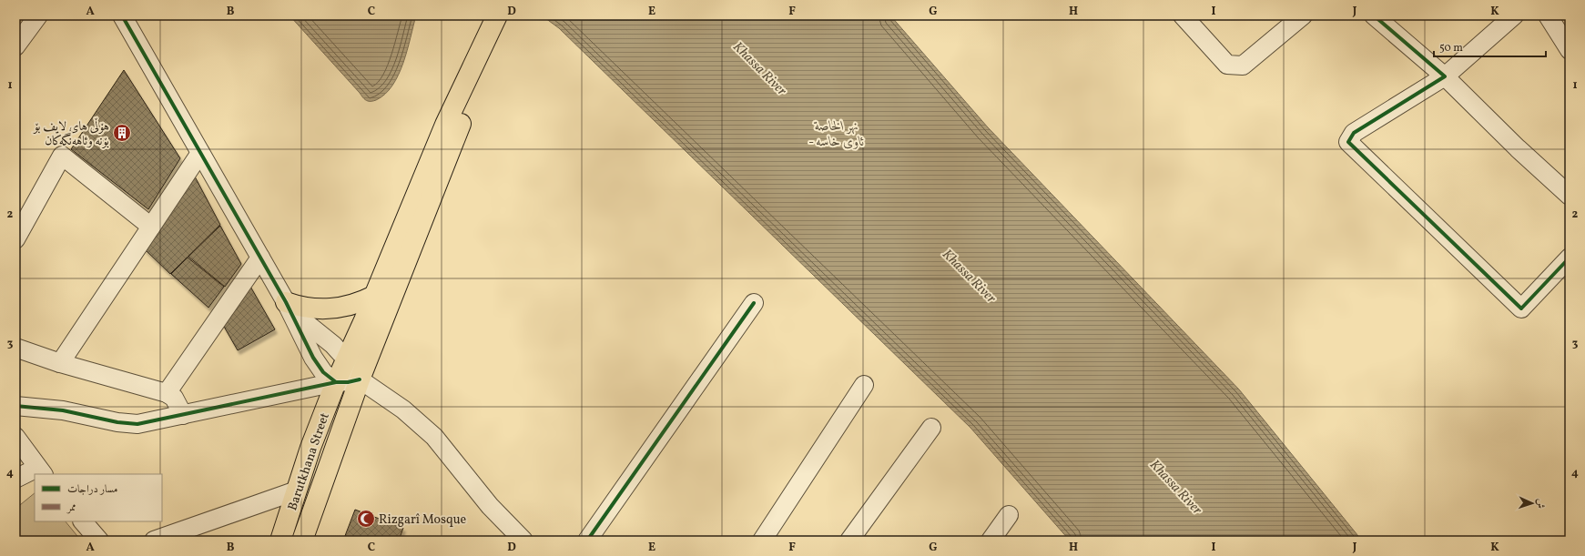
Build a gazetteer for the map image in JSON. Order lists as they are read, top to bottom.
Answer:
{
  "streets": {
    "main road": ["Barutkhana Street"]
  },
  "water": ["Khassa River", "نهر الخاصة - ئاوی خاسە"],
  "places": {
    "building": ["هۆڵی های لایف بۆ بۆنە وئاهەنگەکان"],
    "mosque": ["Rizgarî Mosque"]
  },
  "legend": ["مسار دراجات", "ممر"],
  "scale_bar": "50 m",
  "north": "right",
  "grid": {
    "columns": [
      "A",
      "B",
      "C",
      "D",
      "E",
      "F",
      "G",
      "H",
      "I",
      "J",
      "K"
    ],
    "rows": [
      "1",
      "2",
      "3",
      "4"
    ]
  }
}
